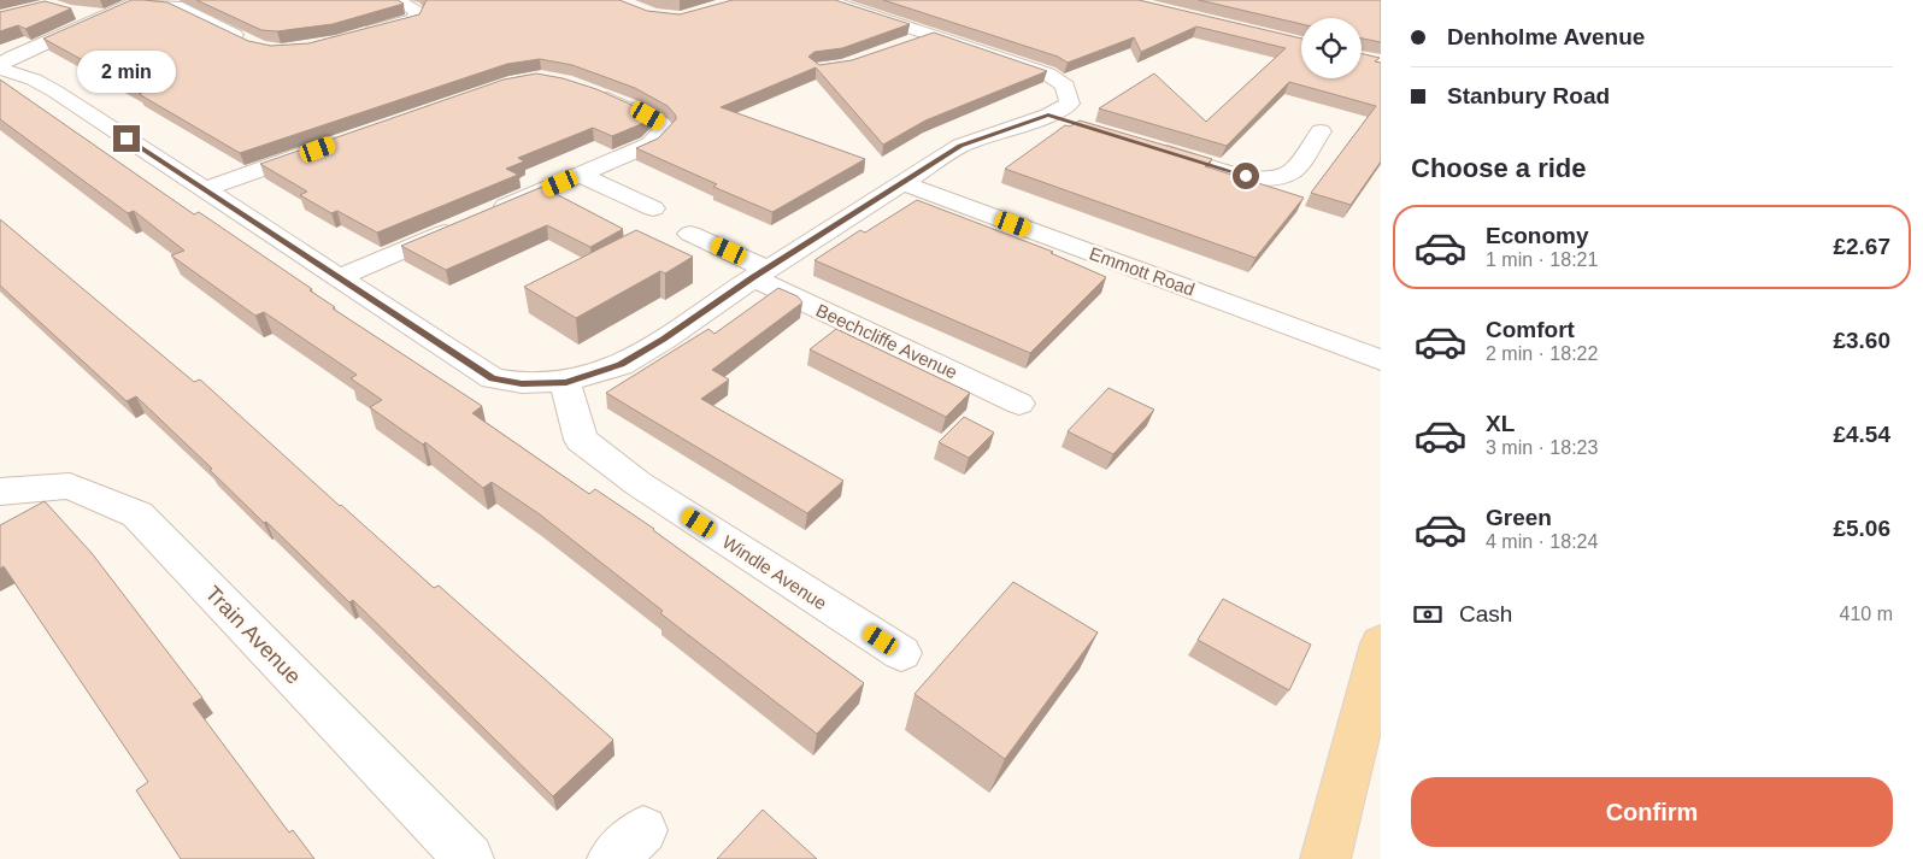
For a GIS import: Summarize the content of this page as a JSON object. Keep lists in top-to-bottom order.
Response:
{
  "streets": {
    "street": [
      "Emmott Road",
      "Beechcliffe Avenue",
      "Windle Avenue",
      "Train Avenue"
    ]
  },
  "page": {
    "banner": ["Denholme Avenue", "Stanbury Road"],
    "bubble": "2 min",
    "heading": "Choose a ride",
    "list": [
      {
        "name": "Economy",
        "note": "1 min · 18:21",
        "value": "£2.67"
      },
      {
        "name": "Comfort",
        "note": "2 min · 18:22",
        "value": "£3.60"
      },
      {
        "name": "XL",
        "note": "3 min · 18:23",
        "value": "£4.54"
      },
      {
        "name": "Green",
        "note": "4 min · 18:24",
        "value": "£5.06"
      }
    ],
    "pay": ["Cash", "410 m"],
    "buttons": "Confirm"
  }
}
